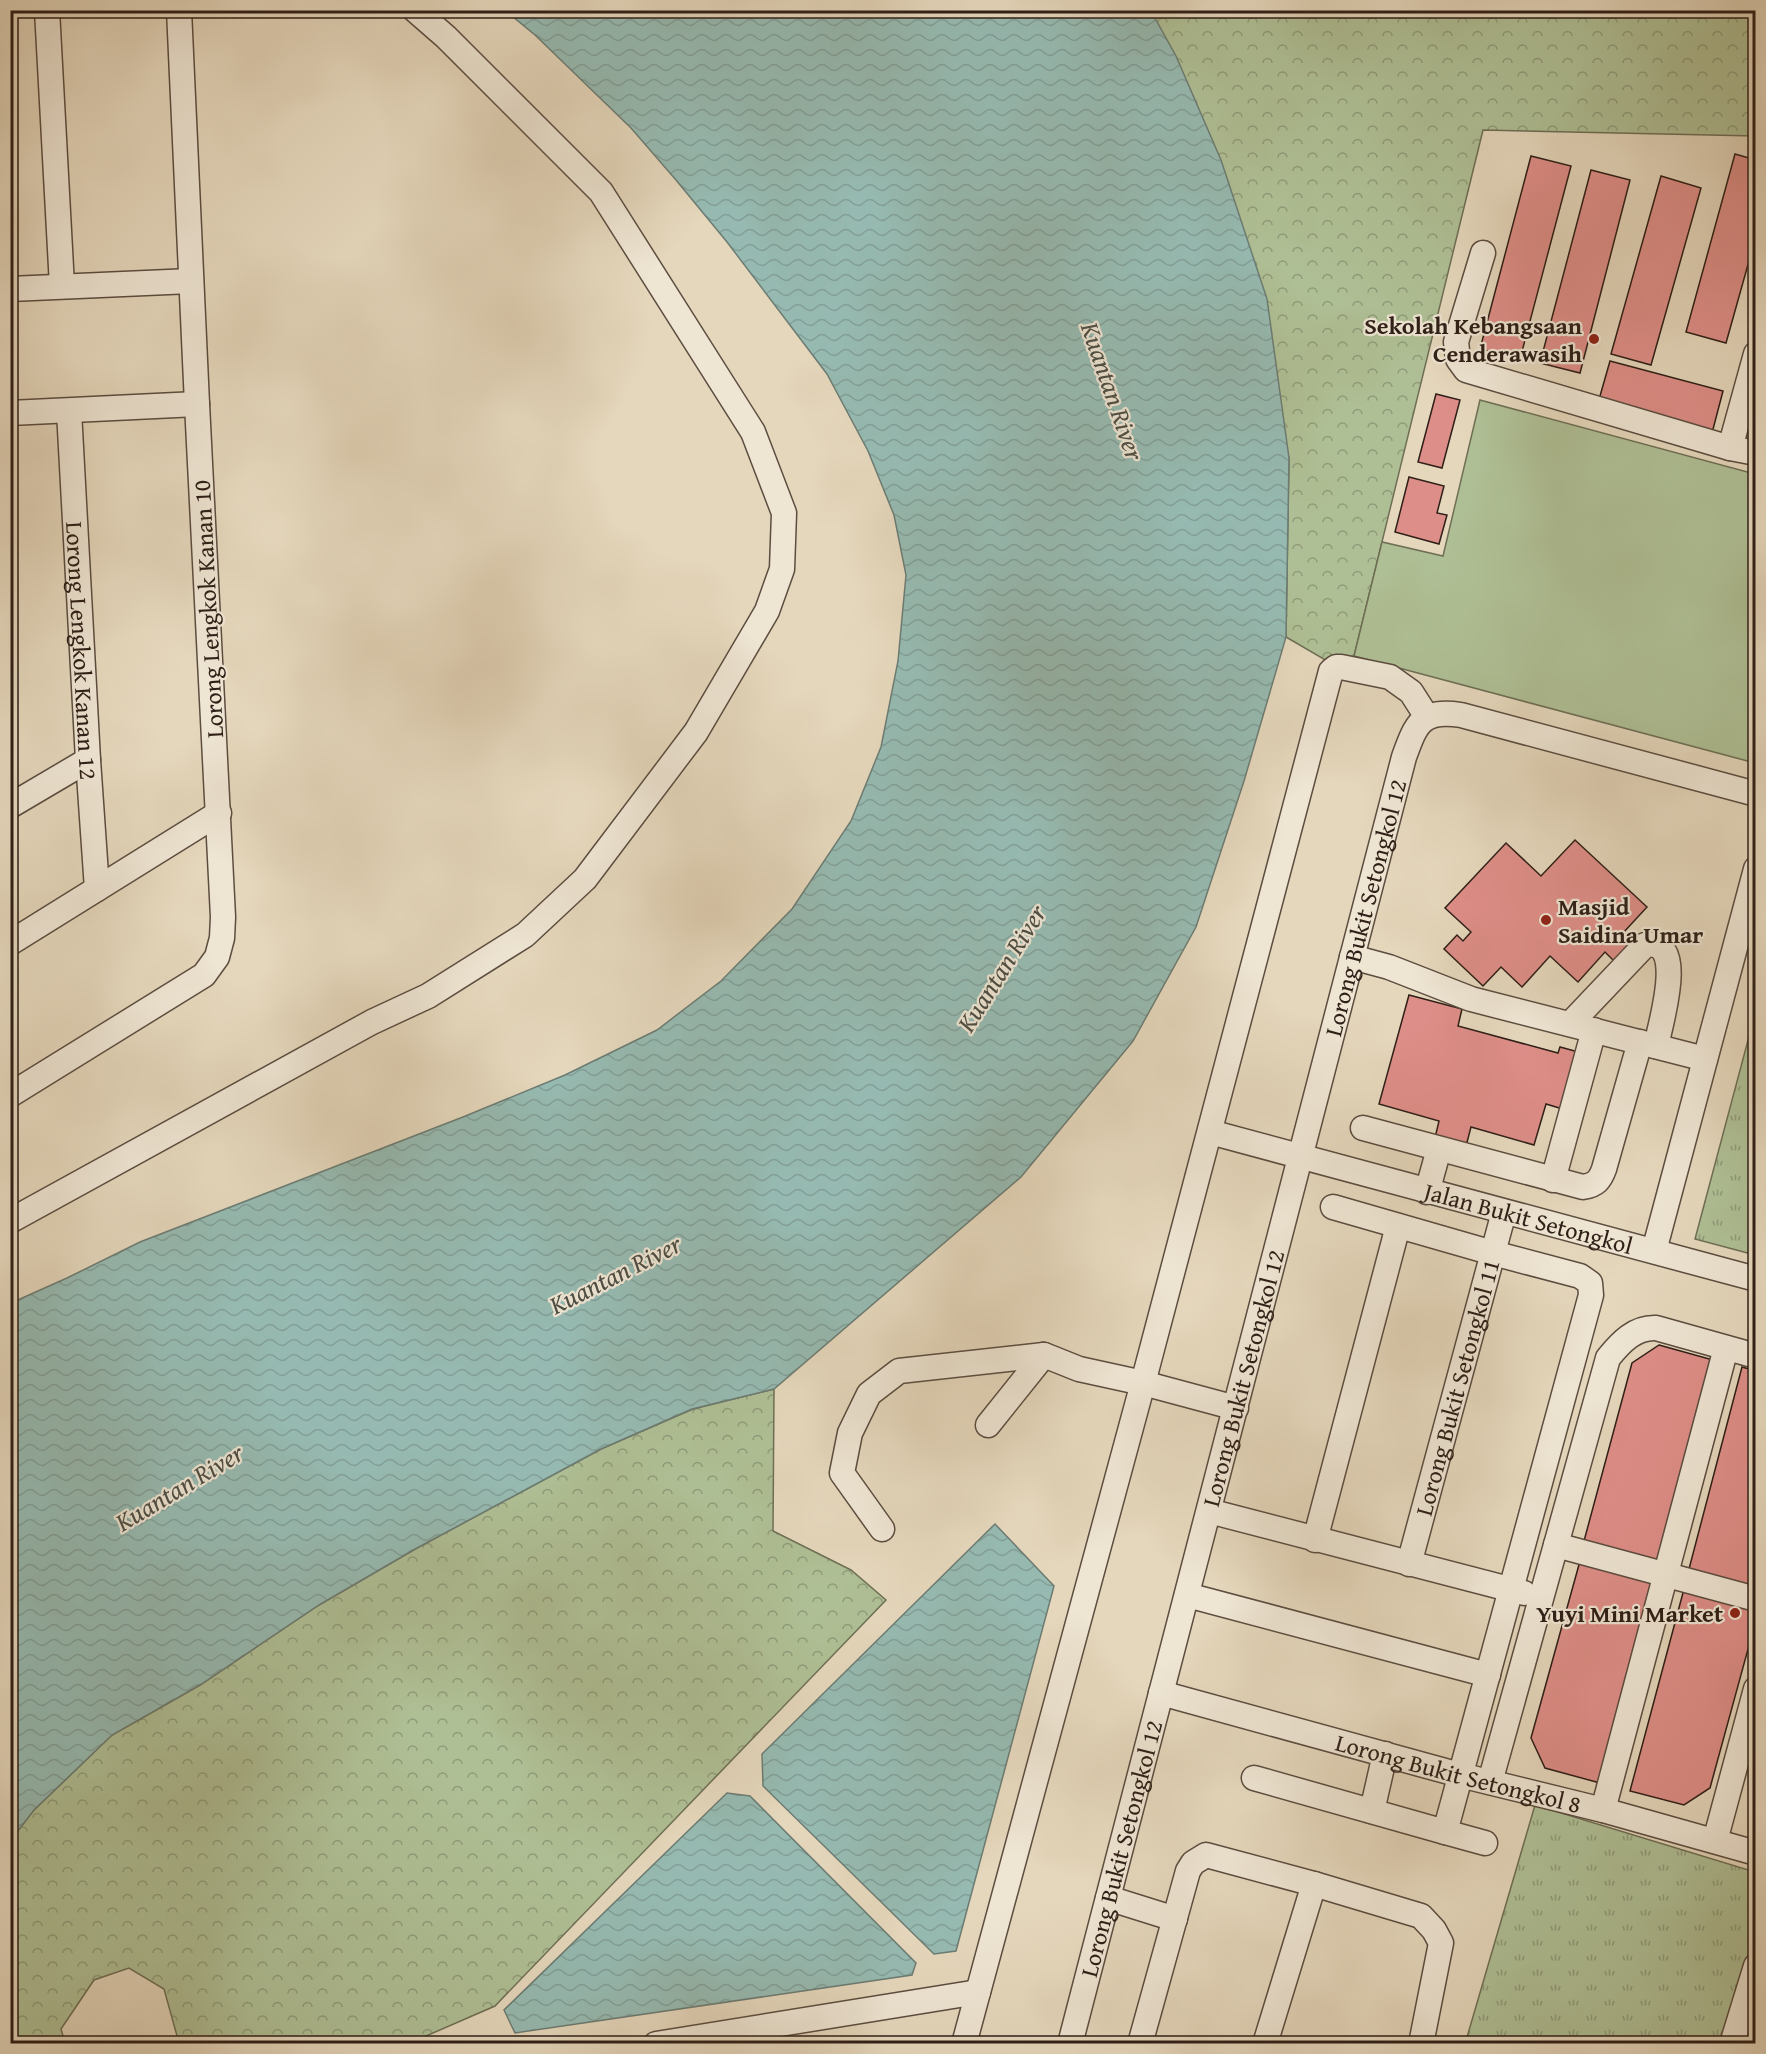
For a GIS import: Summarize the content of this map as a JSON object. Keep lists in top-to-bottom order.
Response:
{
  "streets": {
    "street": [
      "Lorong Lengkok Kanan 10",
      "Lorong Lengkok Kanan 12",
      "Lorong Bukit Setongkol 12",
      "Jalan Bukit Setongkol",
      "Lorong Bukit Setongkol 11",
      "Lorong Bukit Setongkol 8"
    ]
  },
  "crossings": [
    ["Lorong Bukit Setongkol 12", "Jalan Bukit Setongkol"],
    ["Lorong Bukit Setongkol 12", "Lorong Bukit Setongkol 8"],
    ["Jalan Bukit Setongkol", "Lorong Bukit Setongkol 11"]
  ],
  "water": ["Kuantan River"],
  "places": ["Sekolah Kebangsaan Cenderawasih", "Masjid Saidina Umar", "Yuyi Mini Market"]
}
